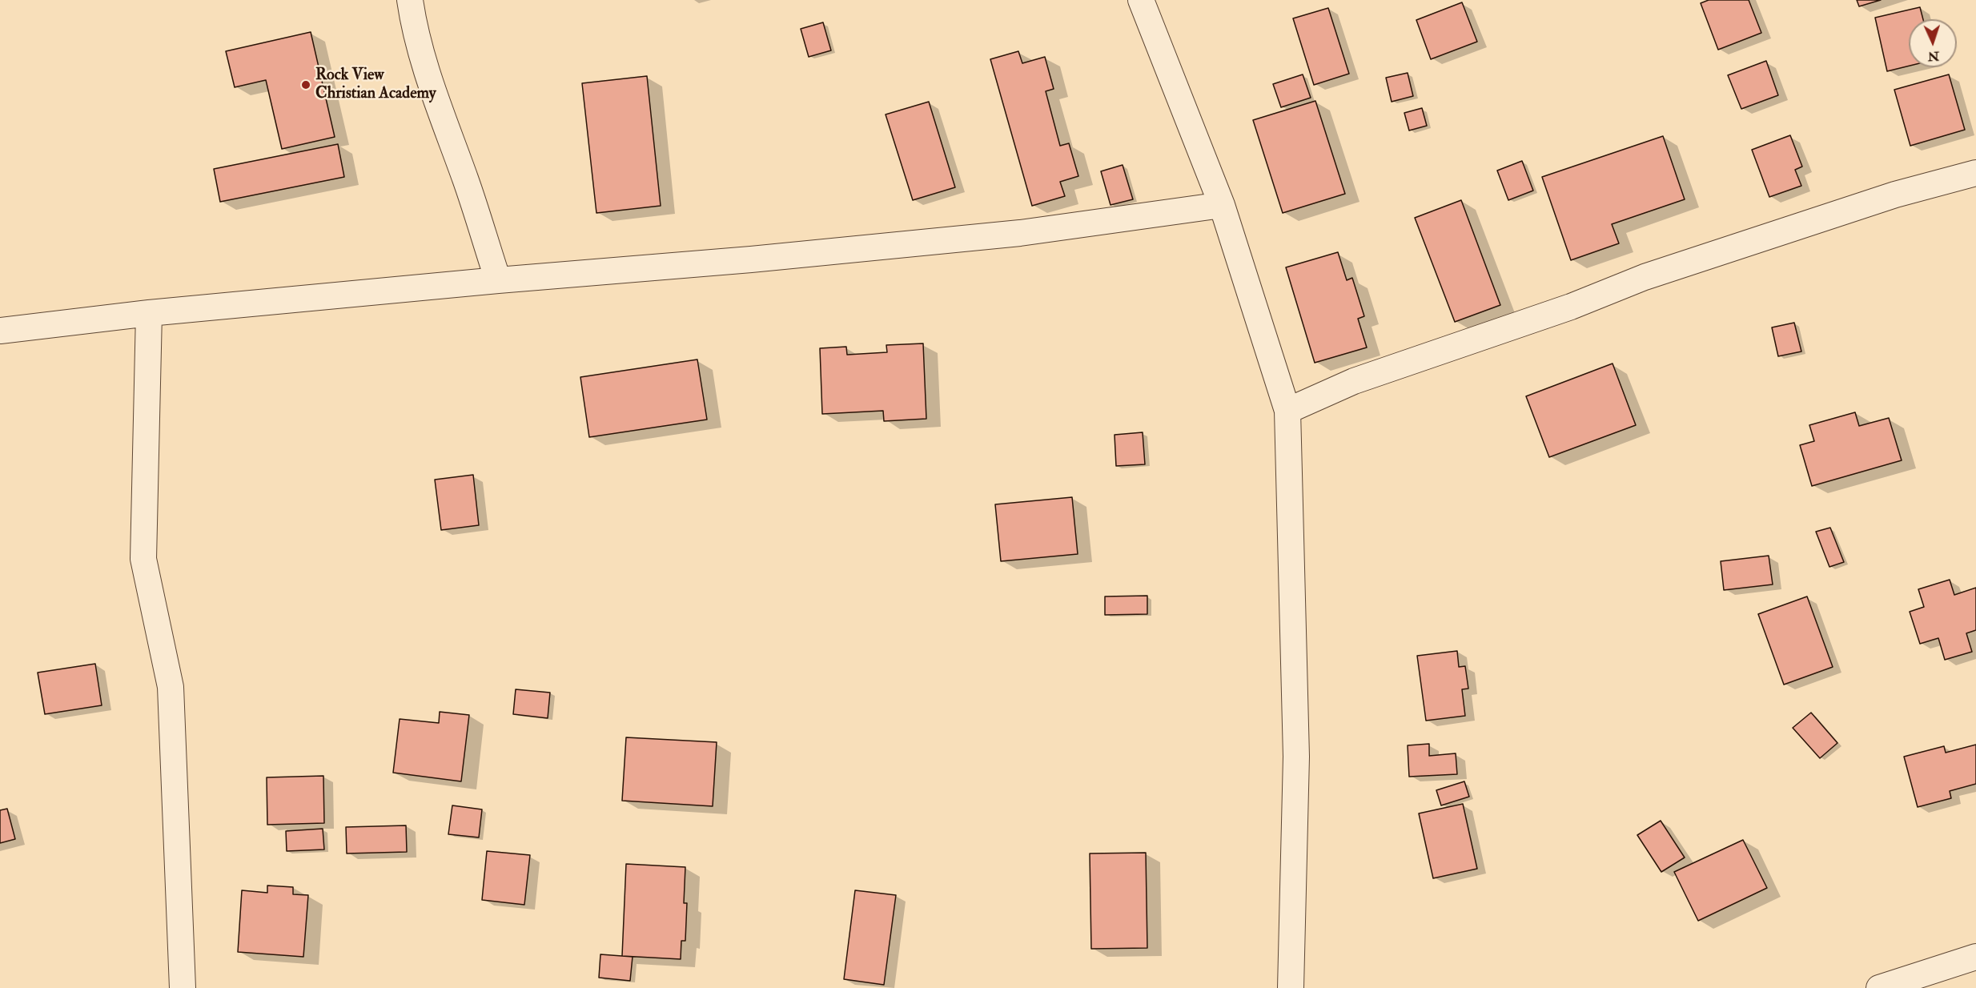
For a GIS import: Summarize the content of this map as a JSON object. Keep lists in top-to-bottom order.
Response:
{
  "places": ["Rock View Christian Academy"],
  "north": "bottom"
}
